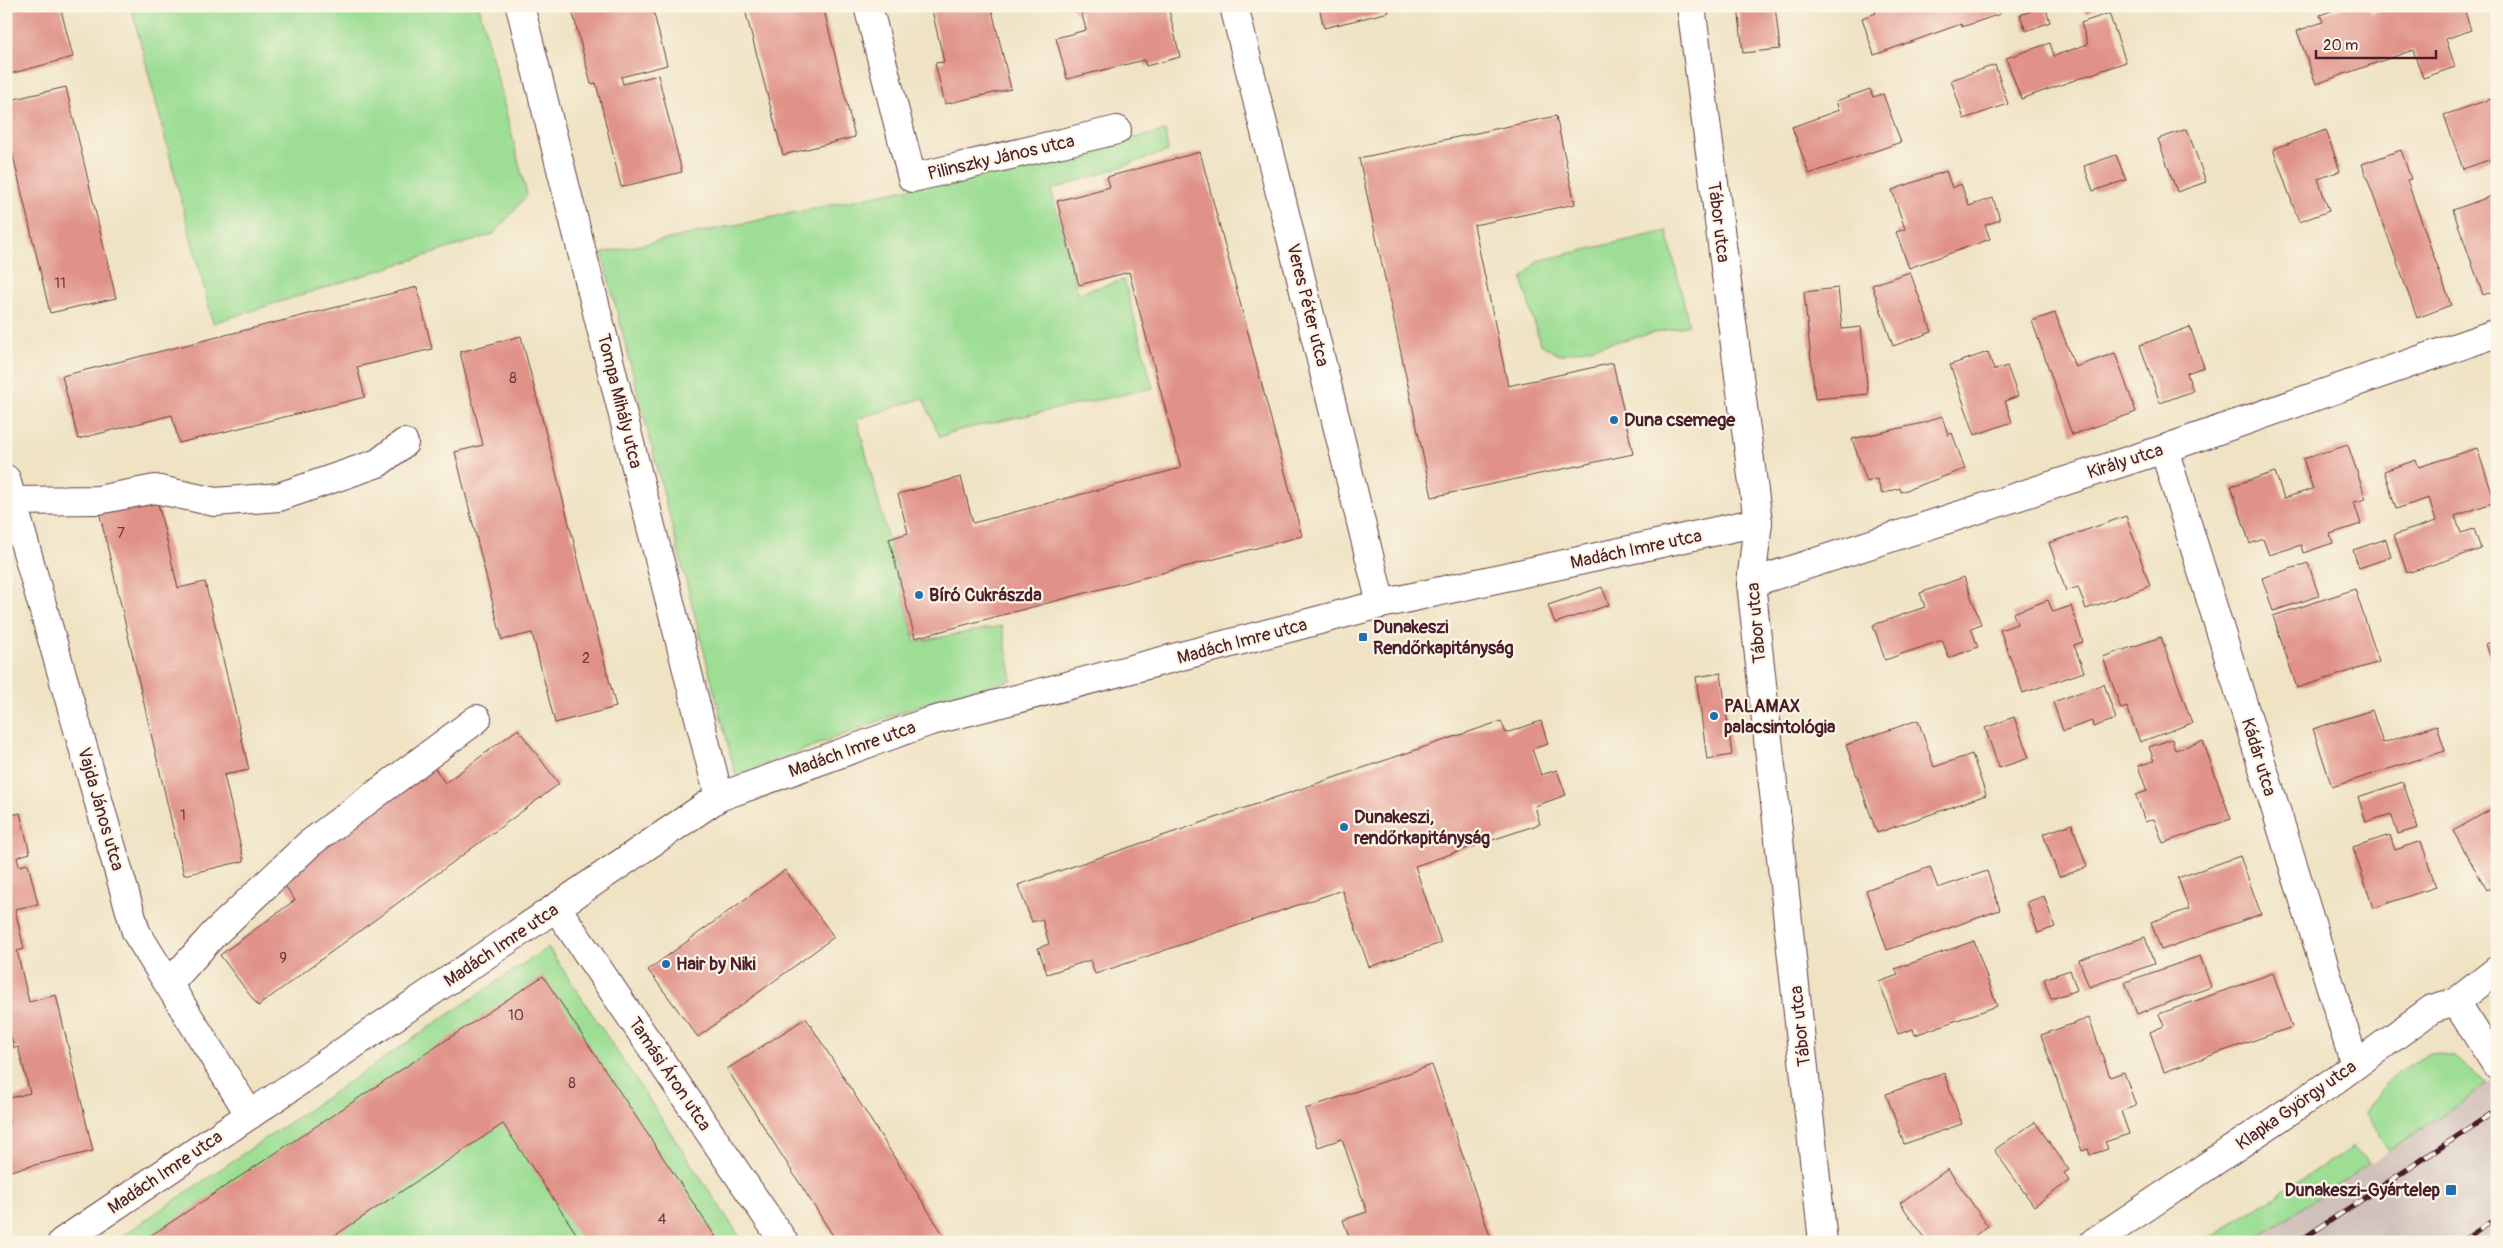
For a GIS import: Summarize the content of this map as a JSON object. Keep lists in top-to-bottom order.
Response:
{
  "streets": {
    "street": [
      "Pilinszky János utca",
      "Tábor utca",
      "Veres Péter utca",
      "Tompa Mihály utca",
      "Király utca",
      "Madách Imre utca",
      "Kádár utca",
      "Vajda János utca",
      "Tamási Áron utca",
      "Klapka György utca"
    ]
  },
  "crossings": [
    ["Tábor utca", "Király utca"],
    ["Tábor utca", "Madách Imre utca"],
    ["Veres Péter utca", "Madách Imre utca"],
    ["Tompa Mihály utca", "Madách Imre utca"],
    ["Király utca", "Kádár utca"],
    ["Madách Imre utca", "Vajda János utca"],
    ["Madách Imre utca", "Tamási Áron utca"],
    ["Kádár utca", "Klapka György utca"]
  ],
  "places": {
    "other": [
      "Duna csemege",
      "Bíró Cukrászda",
      "PALAMAX palacsintológia",
      "Dunakeszi, rendőrkapitányság",
      "Hair by Niki"
    ],
    "transit": ["Dunakeszi Rendőrkapitányság", "Dunakeszi-Gyártelep"]
  },
  "house_numbers": [
    "11",
    "8",
    "7",
    "2",
    "1",
    "9",
    "10",
    "8",
    "4"
  ],
  "scale_bar": "20 m"
}
